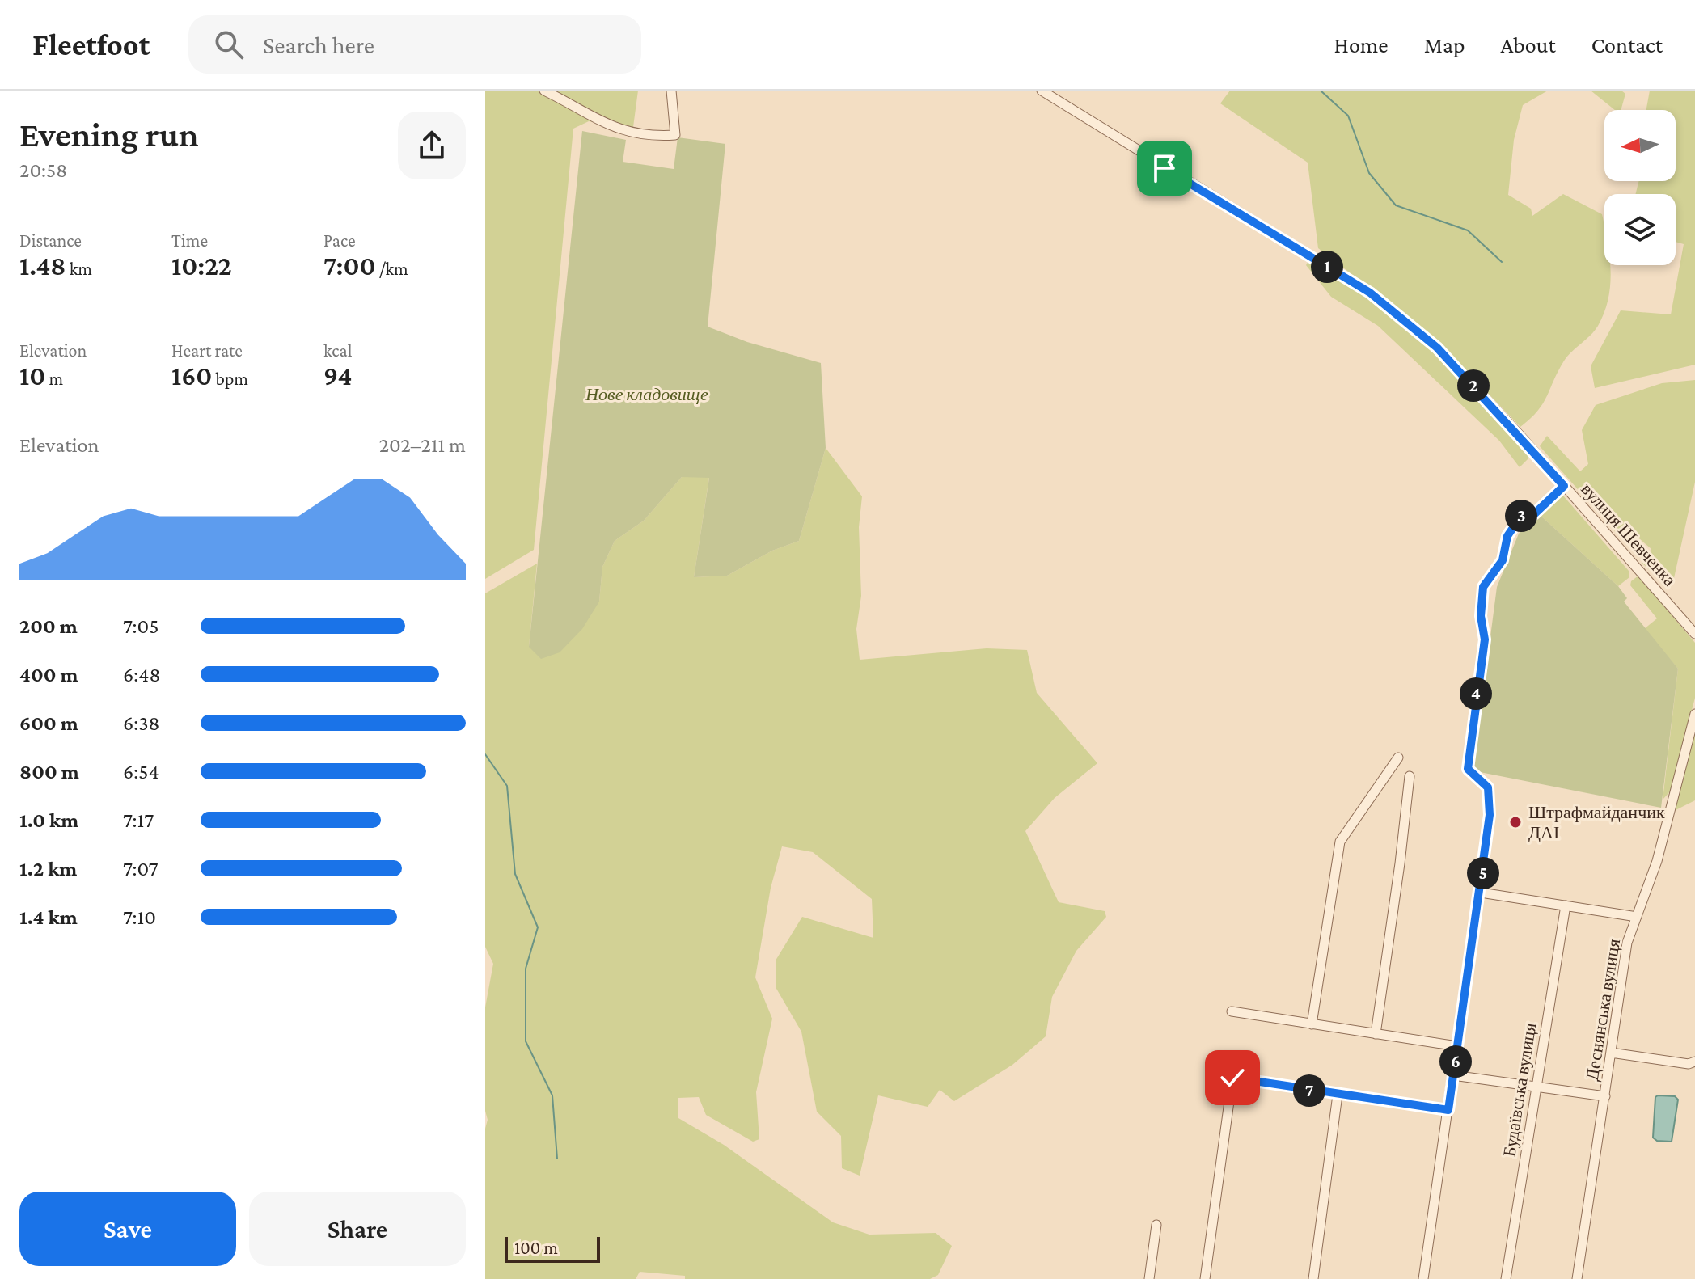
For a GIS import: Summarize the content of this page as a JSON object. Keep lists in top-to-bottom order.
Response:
{
  "streets": {
    "street": ["вулиця Шевченка", "Деснянська вулиця", "Будаївська вулиця"]
  },
  "parks": ["Нове кладовище"],
  "places": ["Штрафмайданчик ДАІ"],
  "scale_bar": "100 m",
  "north": "left",
  "page": {
    "header": "Fleetfoot",
    "search": "Search here",
    "nav": [
      "Home",
      "Map",
      "About",
      "Contact"
    ],
    "heading": ["Evening run", "20:58"],
    "stats": [
      ["Distance", "1.48 km"],
      ["Time", "10:22"],
      ["Pace", "7:00 /km"],
      ["Elevation", "10 m"],
      ["Heart rate", "160 bpm"],
      ["kcal", "94"]
    ],
    "pins": [
      "1",
      "2",
      "3",
      "4",
      "5",
      "6",
      "7"
    ],
    "chart": ["Elevation", "202–211 m"],
    "list": [
      {
        "name": "200 m",
        "note": "7:05"
      },
      {
        "name": "400 m",
        "note": "6:48"
      },
      {
        "name": "600 m",
        "note": "6:38"
      },
      {
        "name": "800 m",
        "note": "6:54"
      },
      {
        "name": "1.0 km",
        "note": "7:17"
      },
      {
        "name": "1.2 km",
        "note": "7:07"
      },
      {
        "name": "1.4 km",
        "note": "7:10"
      }
    ],
    "buttons": ["Save", "Share"],
    "scale": "100 m"
  }
}
